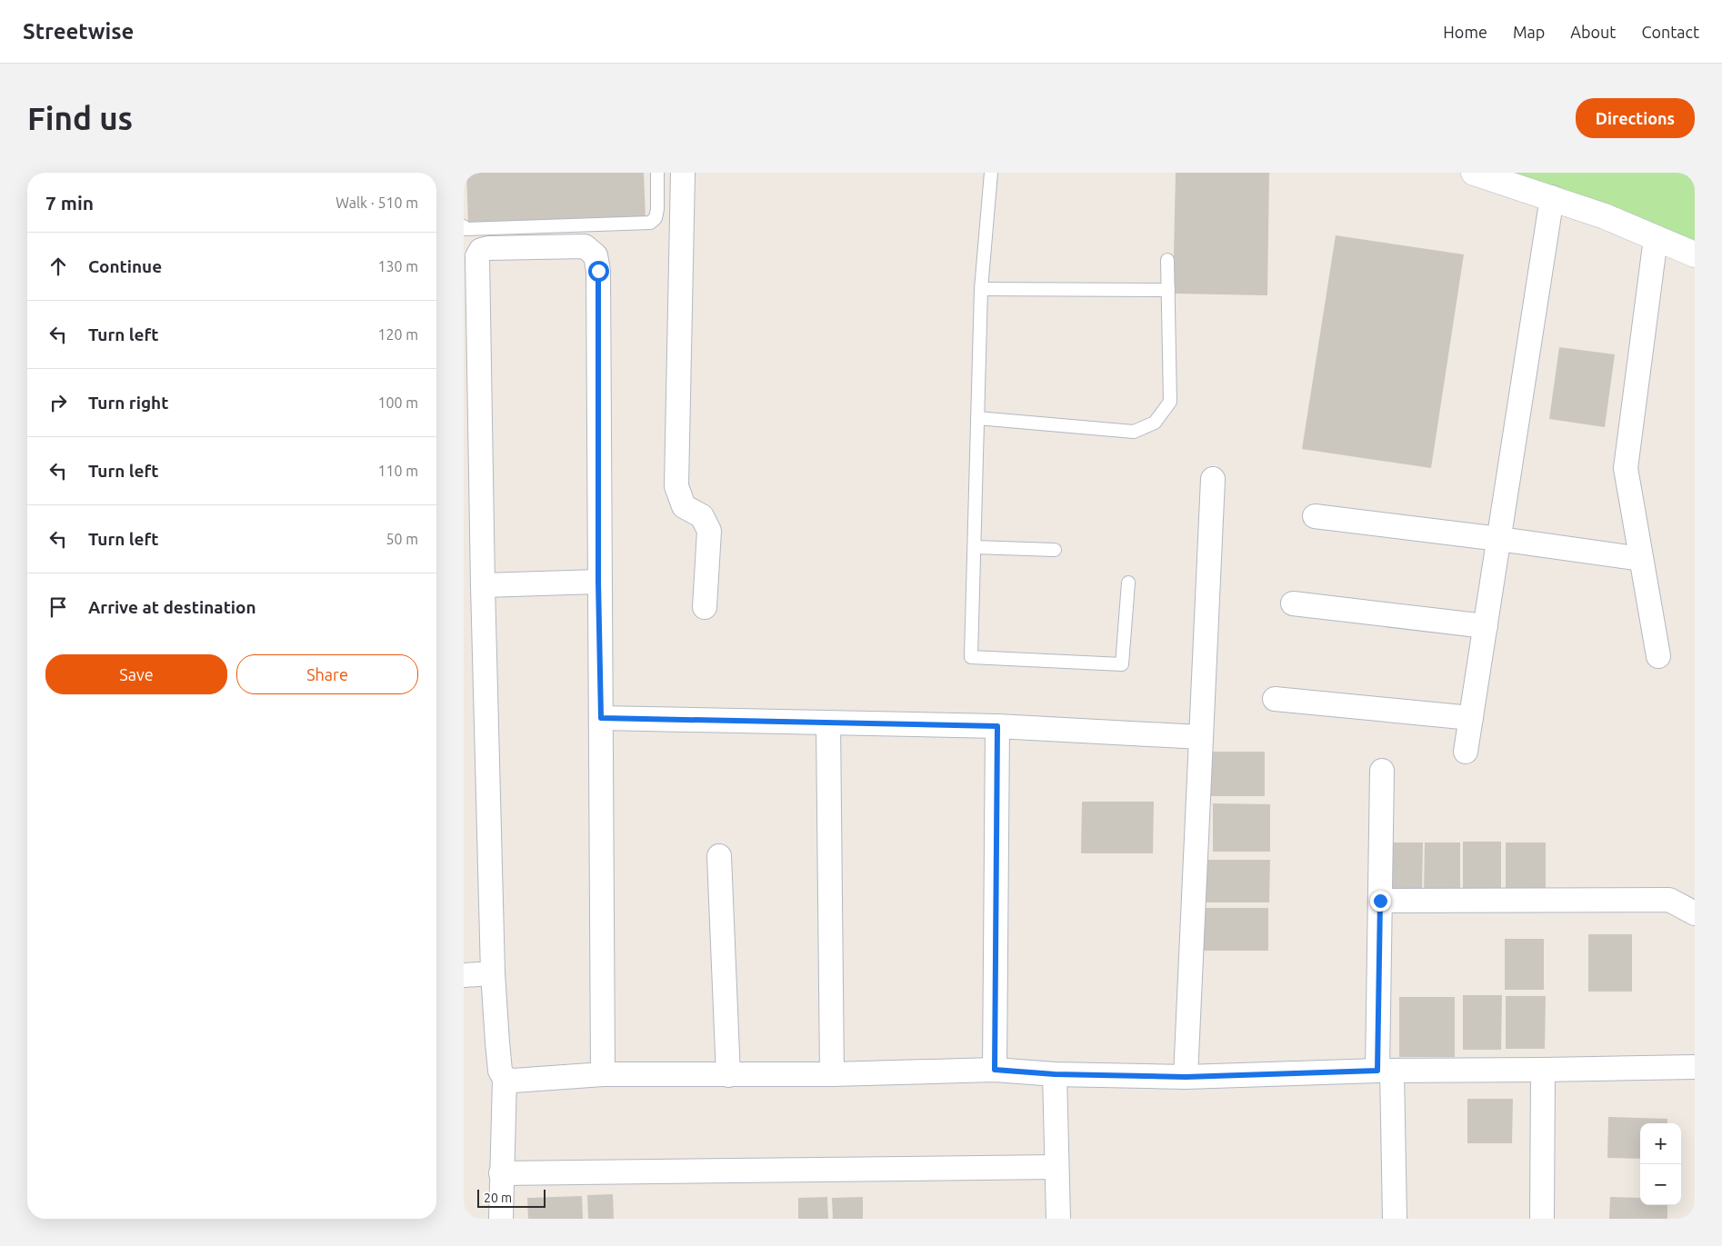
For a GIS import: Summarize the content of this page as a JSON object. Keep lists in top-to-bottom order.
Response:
{
  "scale_bar": "20 m",
  "page": {
    "header": "Streetwise",
    "nav": [
      "Home",
      "Map",
      "About",
      "Contact"
    ],
    "buttons": [
      "Directions",
      ["Save", "Share"]
    ],
    "title": "Find us",
    "heading": ["7 min", "Walk · 510 m"],
    "list": [
      ["Continue", "130 m"],
      ["Turn left", "120 m"],
      ["Turn right", "100 m"],
      ["Turn left", "110 m"],
      ["Turn left", "50 m"],
      "Arrive at destination"
    ],
    "map_buttons": ["+", "−"],
    "scale": "20 m"
  }
}
